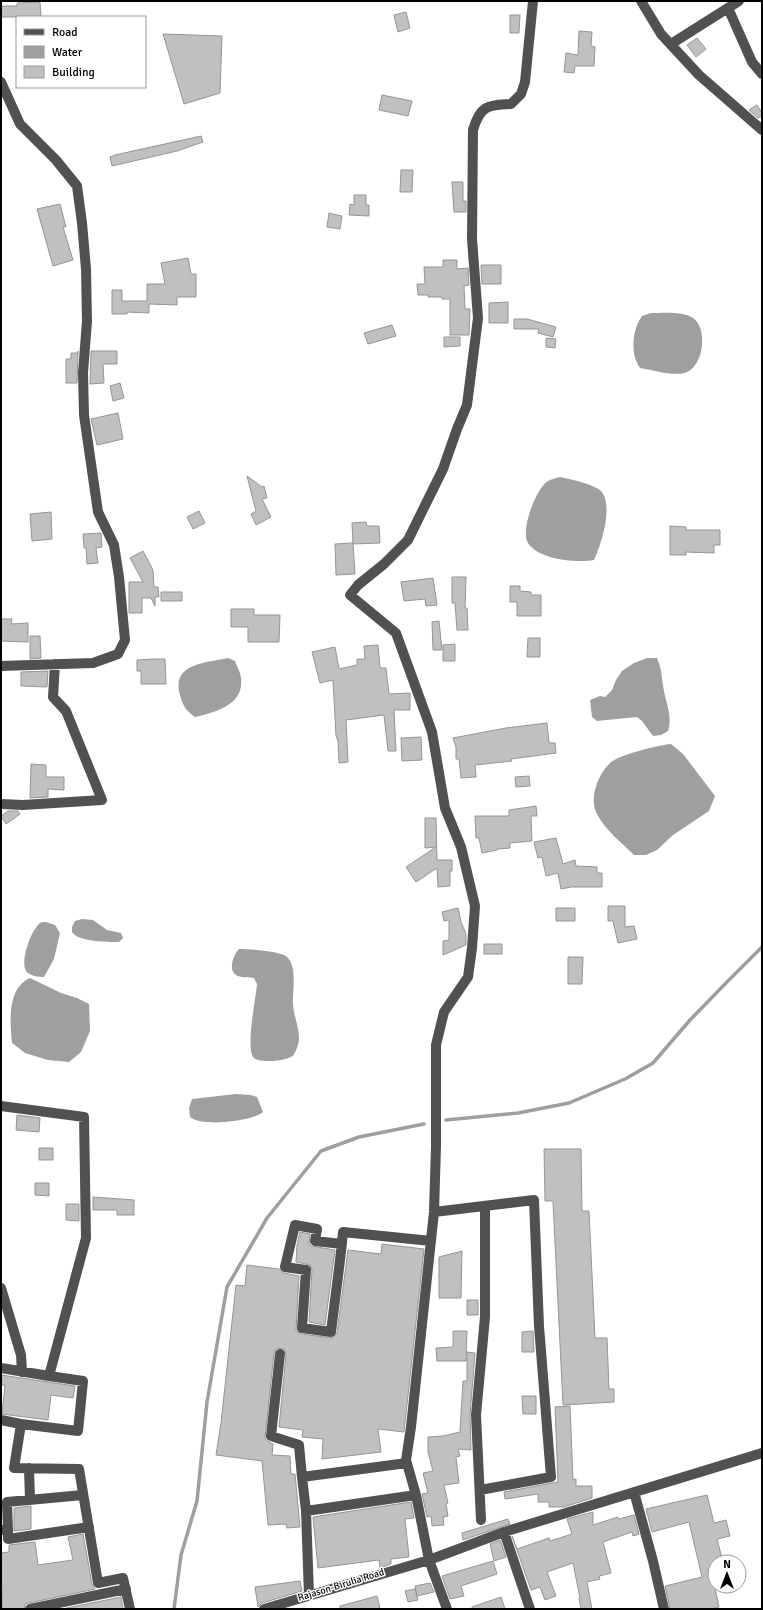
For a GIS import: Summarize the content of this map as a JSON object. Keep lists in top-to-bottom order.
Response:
{
  "streets": {
    "street": ["Rajason-Birulia Road"]
  },
  "legend": ["Road", "Water", "Building"],
  "north": "top"
}
